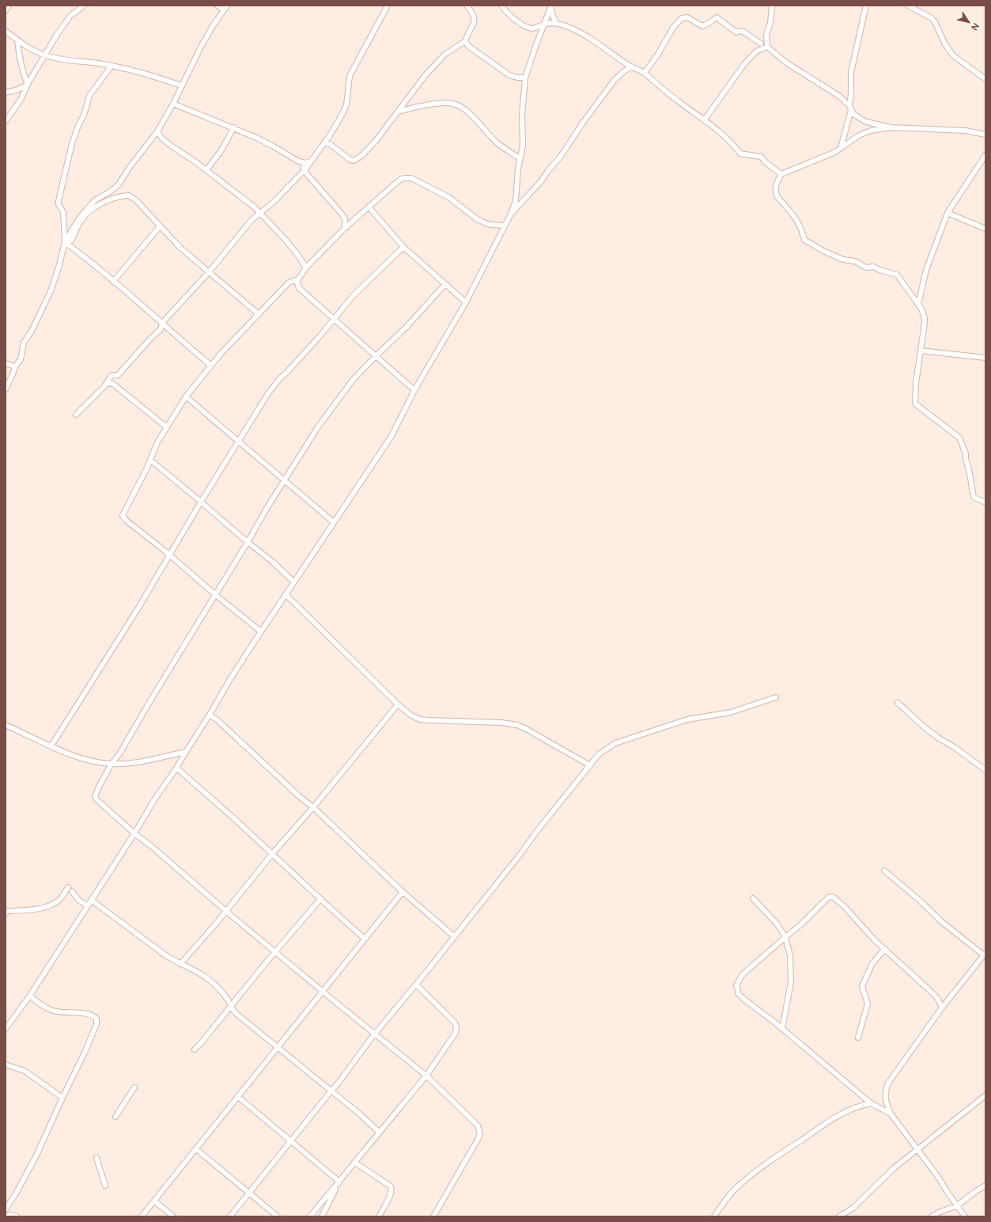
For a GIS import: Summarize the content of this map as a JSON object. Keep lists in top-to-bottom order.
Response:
{
  "north": "bottom right"
}
